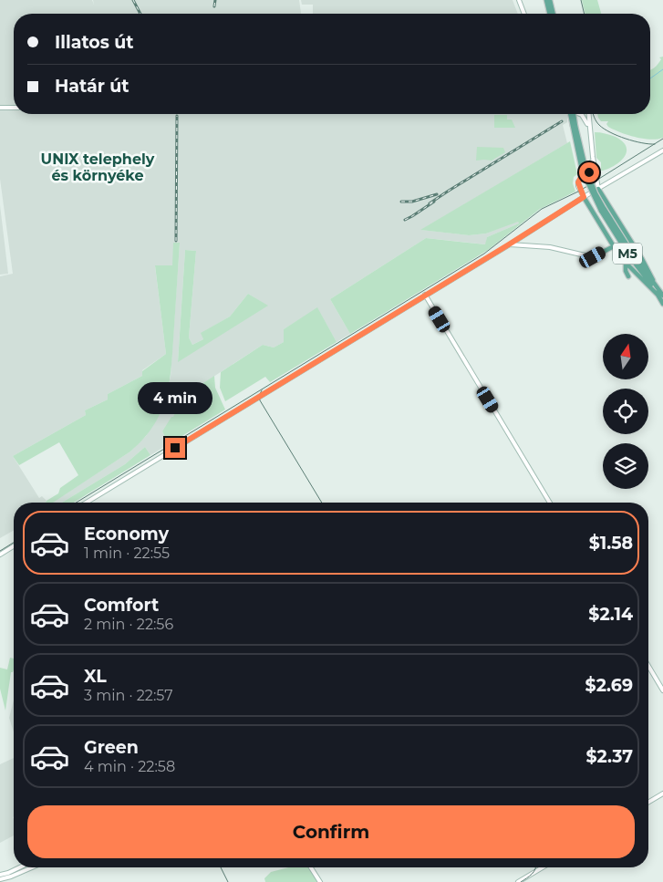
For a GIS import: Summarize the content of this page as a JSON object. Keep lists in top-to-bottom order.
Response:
{
  "streets": {
    "main road": ["M5"]
  },
  "districts": ["UNIX telephely és környéke"],
  "north": "top",
  "page": {
    "banner": ["Illatos út", "Határ út"],
    "bubble": "4 min",
    "list": [
      {
        "name": "Economy",
        "note": "1 min · 22:55",
        "value": "$1.58"
      },
      {
        "name": "Comfort",
        "note": "2 min · 22:56",
        "value": "$2.14"
      },
      {
        "name": "XL",
        "note": "3 min · 22:57",
        "value": "$2.69"
      },
      {
        "name": "Green",
        "note": "4 min · 22:58",
        "value": "$2.37"
      }
    ],
    "buttons": "Confirm"
  }
}
